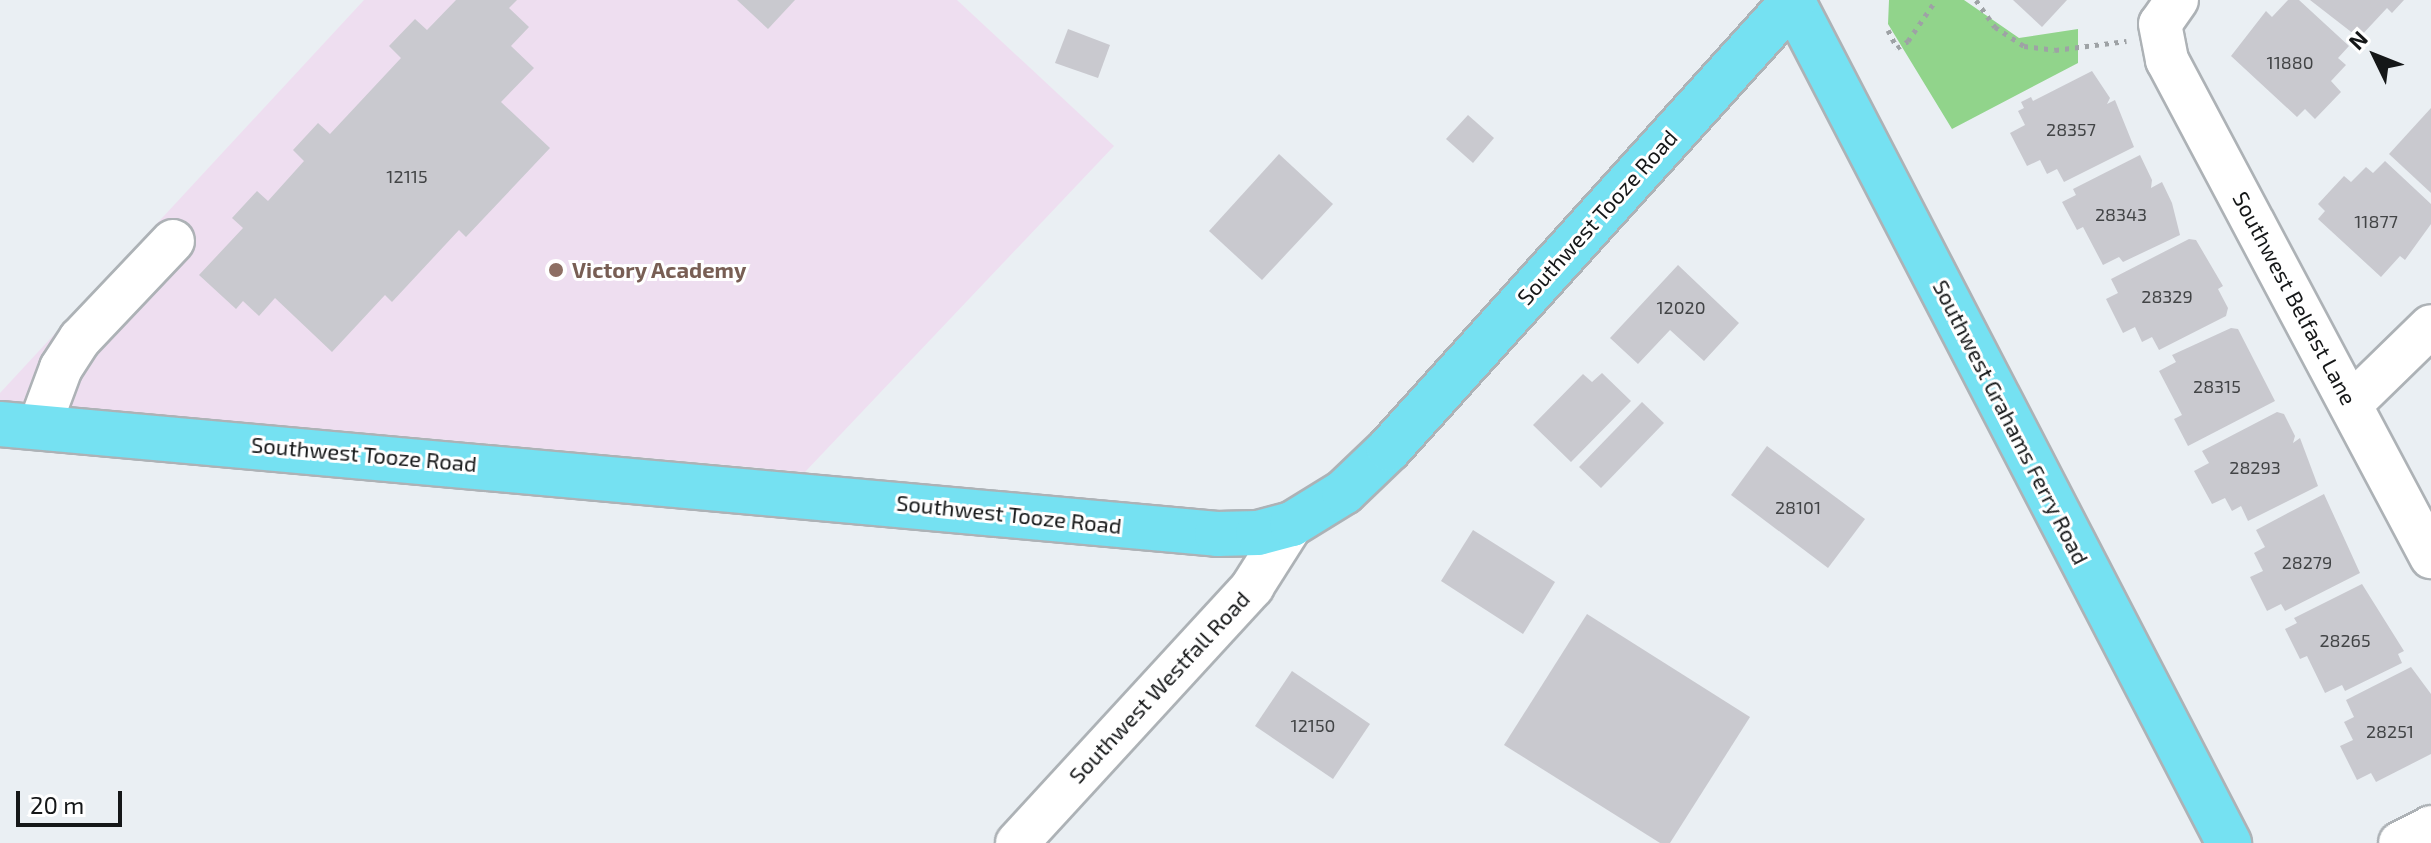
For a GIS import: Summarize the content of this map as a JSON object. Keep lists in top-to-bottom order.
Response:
{
  "streets": {
    "main road": ["Southwest Tooze Road", "Southwest Grahams Ferry Road"],
    "street": ["Southwest Belfast Lane", "Southwest Westfall Road"]
  },
  "crossings": [
    ["Southwest Tooze Road", "Southwest Grahams Ferry Road"],
    ["Southwest Tooze Road", "Southwest Westfall Road"]
  ],
  "places": ["Victory Academy"],
  "house_numbers": [
    "11880",
    "28357",
    "12115",
    "28343",
    "11877",
    "28329",
    "12020",
    "28315",
    "28293",
    "28101",
    "28279",
    "28265",
    "12150",
    "28251"
  ],
  "scale_bar": "20 m",
  "north": "top left"
}
